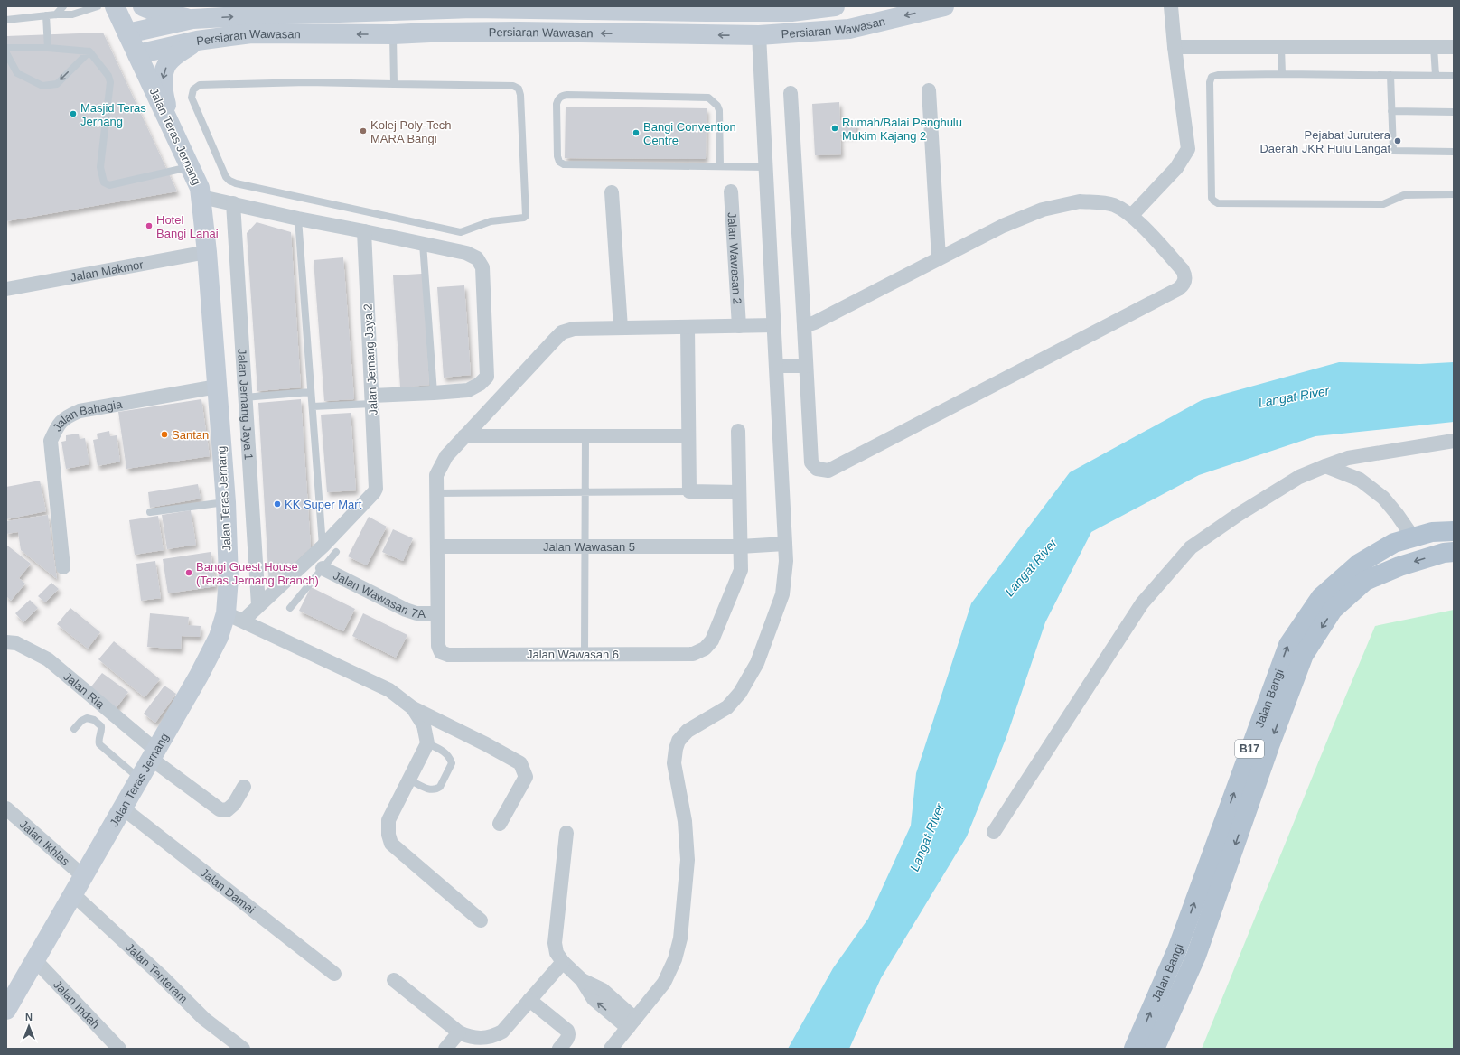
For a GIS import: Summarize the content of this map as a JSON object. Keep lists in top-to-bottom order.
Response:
{
  "streets": {
    "main road": [
      "Persiaran Wawasan",
      "Jalan Teras Jernang",
      "Jalan Bangi",
      "B17"
    ],
    "street": [
      "Jalan Wawasan 2",
      "Jalan Makmor",
      "Jalan Jernang Jaya 2",
      "Jalan Jernang Jaya 1",
      "Jalan Bahagia",
      "Jalan Wawasan 5",
      "Jalan Wawasan 7A",
      "Jalan Wawasan 6",
      "Jalan Ria",
      "Jalan Ikhlas",
      "Jalan Damai",
      "Jalan Tenteram",
      "Jalan Indah"
    ]
  },
  "crossings": [
    ["Persiaran Wawasan", "Jalan Teras Jernang"],
    ["Jalan Teras Jernang", "Jalan Makmor"],
    ["Jalan Teras Jernang", "Jalan Bahagia"],
    ["Jalan Teras Jernang", "Jalan Ria"],
    ["Jalan Teras Jernang", "Jalan Ikhlas"],
    ["Jalan Teras Jernang", "Jalan Damai"],
    ["Jalan Teras Jernang", "Jalan Tenteram"],
    ["Jalan Teras Jernang", "Jalan Indah"],
    ["Jalan Wawasan 5", "Jalan Wawasan 6"],
    ["Jalan Wawasan 7A", "Jalan Wawasan 6"]
  ],
  "water": ["Langat River"],
  "places": [
    "Masjid Teras Jernang",
    "Rumah/Balai Penghulu Mukim Kajang 2",
    "Kolej Poly-Tech MARA Bangi",
    "Bangi Convention Centre",
    "Pejabat Jurutera Daerah JKR Hulu Langat",
    "Hotel Bangi Lanai",
    "Santan",
    "KK Super Mart",
    "Bangi Guest House (Teras Jernang Branch)"
  ],
  "north": "top"
}
